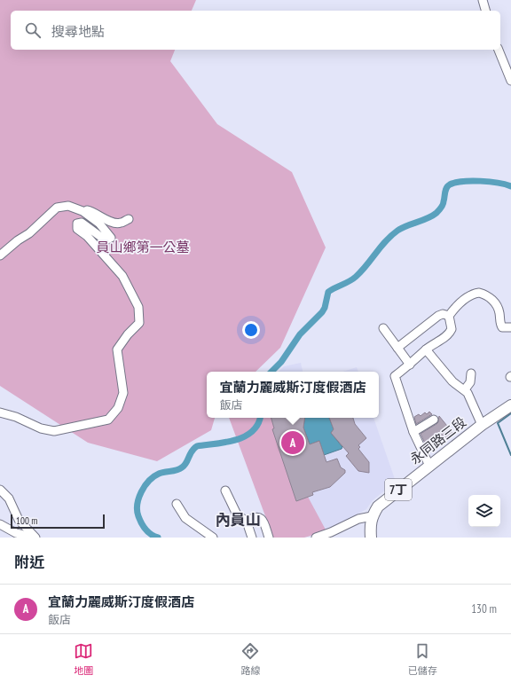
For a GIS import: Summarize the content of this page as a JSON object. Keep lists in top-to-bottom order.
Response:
{
  "streets": {
    "main road": ["永同路三段", "7丁"]
  },
  "districts": ["內員山"],
  "parks": ["員山鄉第一公墓"],
  "scale_bar": "100 m",
  "page": {
    "search": "搜尋地點",
    "popup": ["宜蘭力麗威斯汀度假酒店", "飯店"],
    "pins": "A",
    "scale": "100 m",
    "heading": "附近",
    "list": [
      {
        "mark": "A",
        "name": "宜蘭力麗威斯汀度假酒店",
        "note": "飯店",
        "value": "130 m"
      }
    ],
    "nav": ["地圖", "路線", "已儲存"]
  }
}
